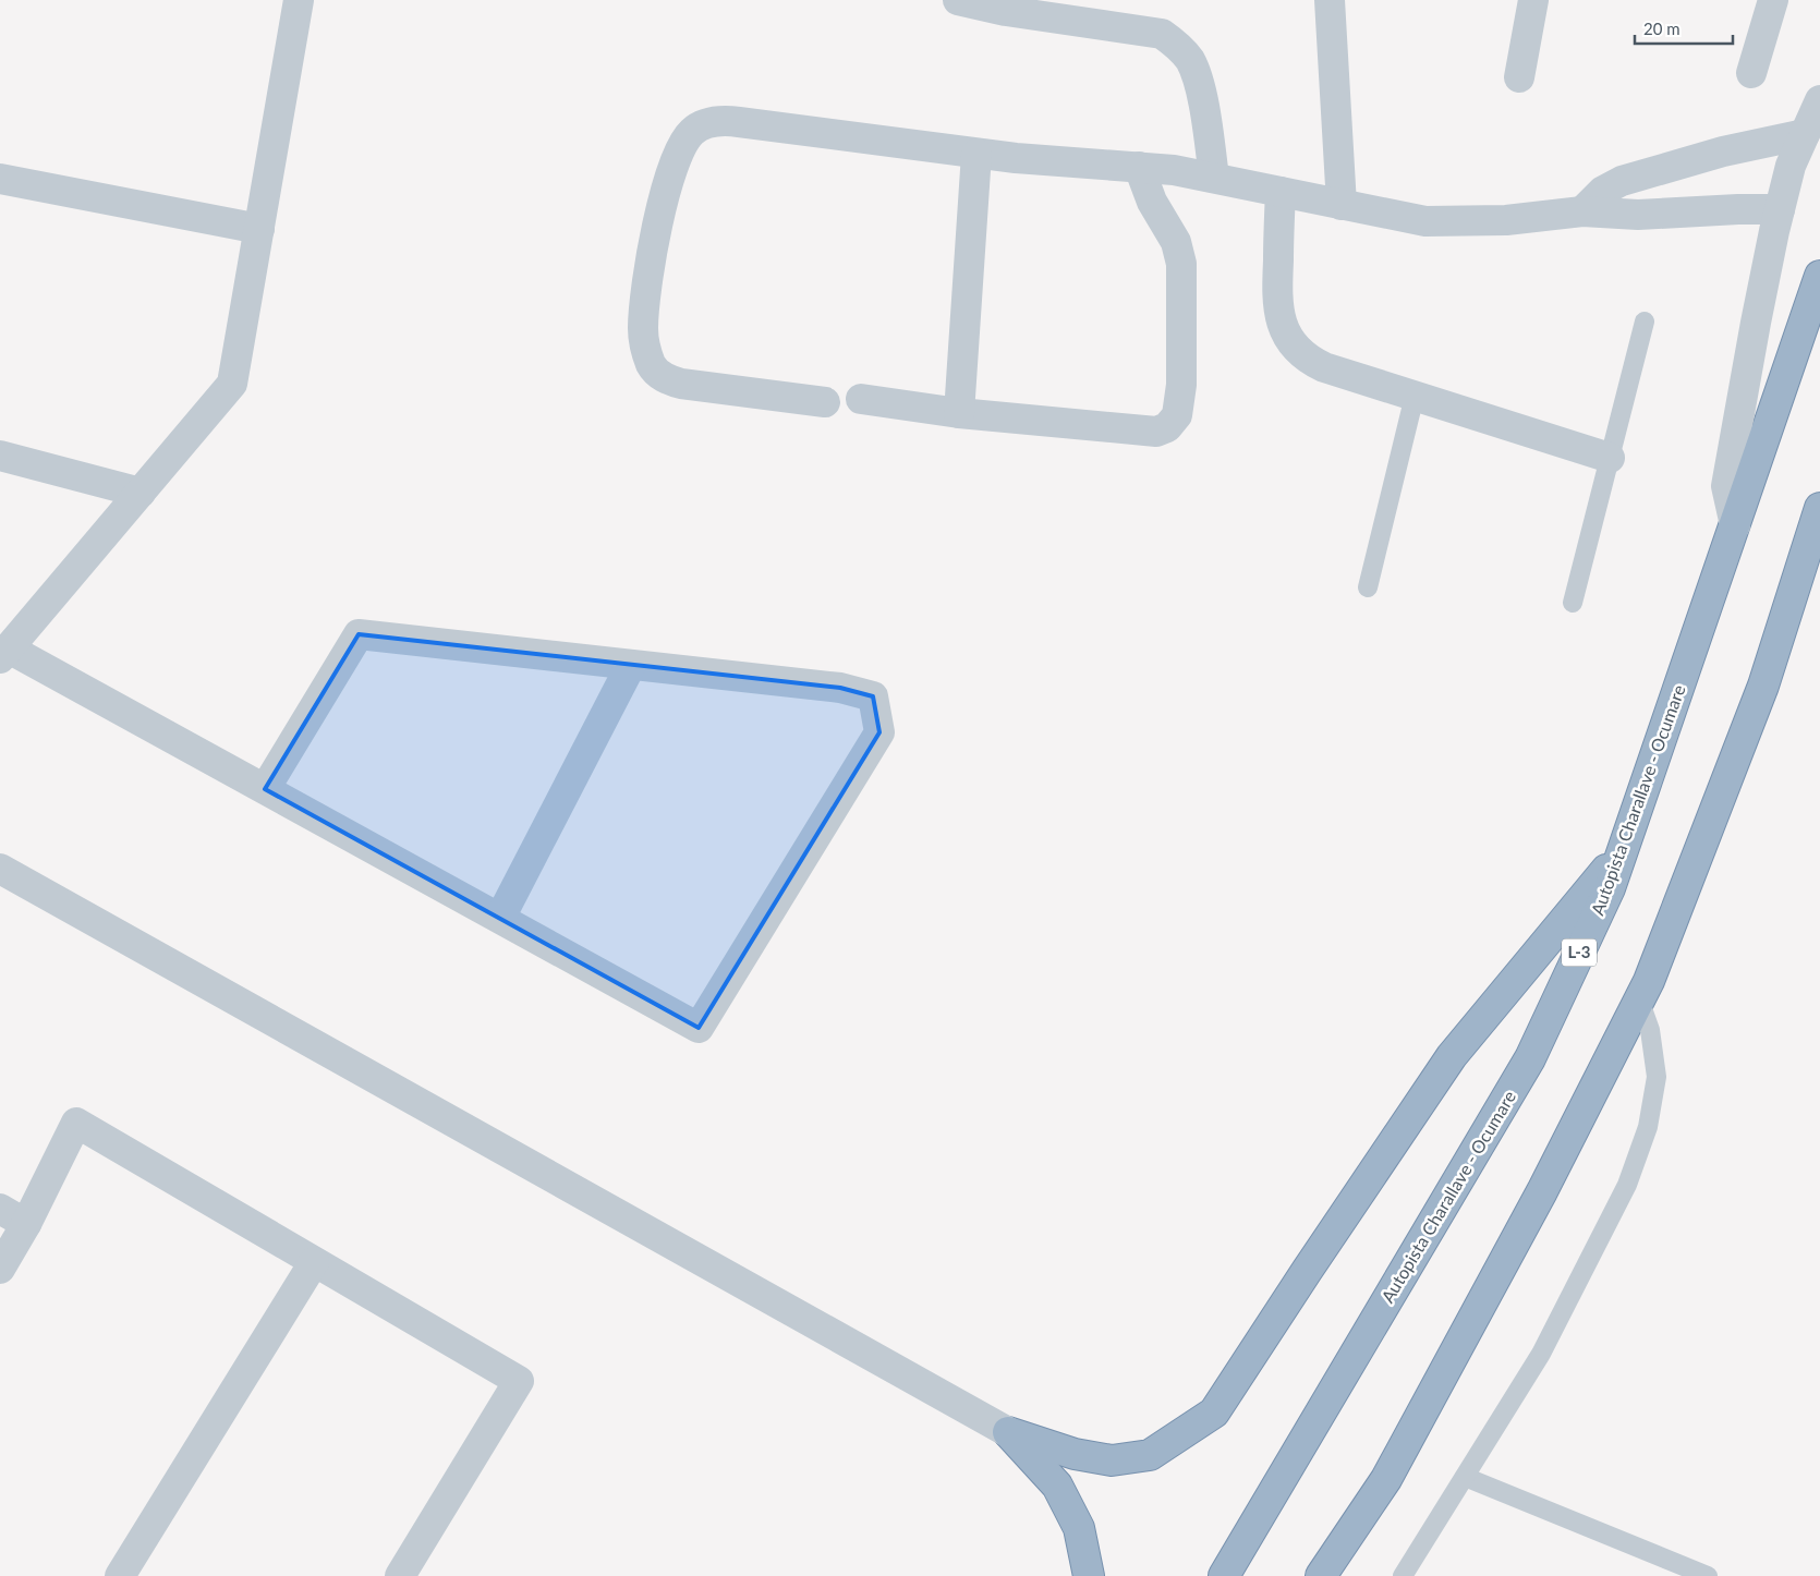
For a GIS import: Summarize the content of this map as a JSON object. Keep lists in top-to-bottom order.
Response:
{
  "streets": {
    "highway": ["Autopista Charallave - Ocumare", "L-3"]
  },
  "scale_bar": "20 m"
}
